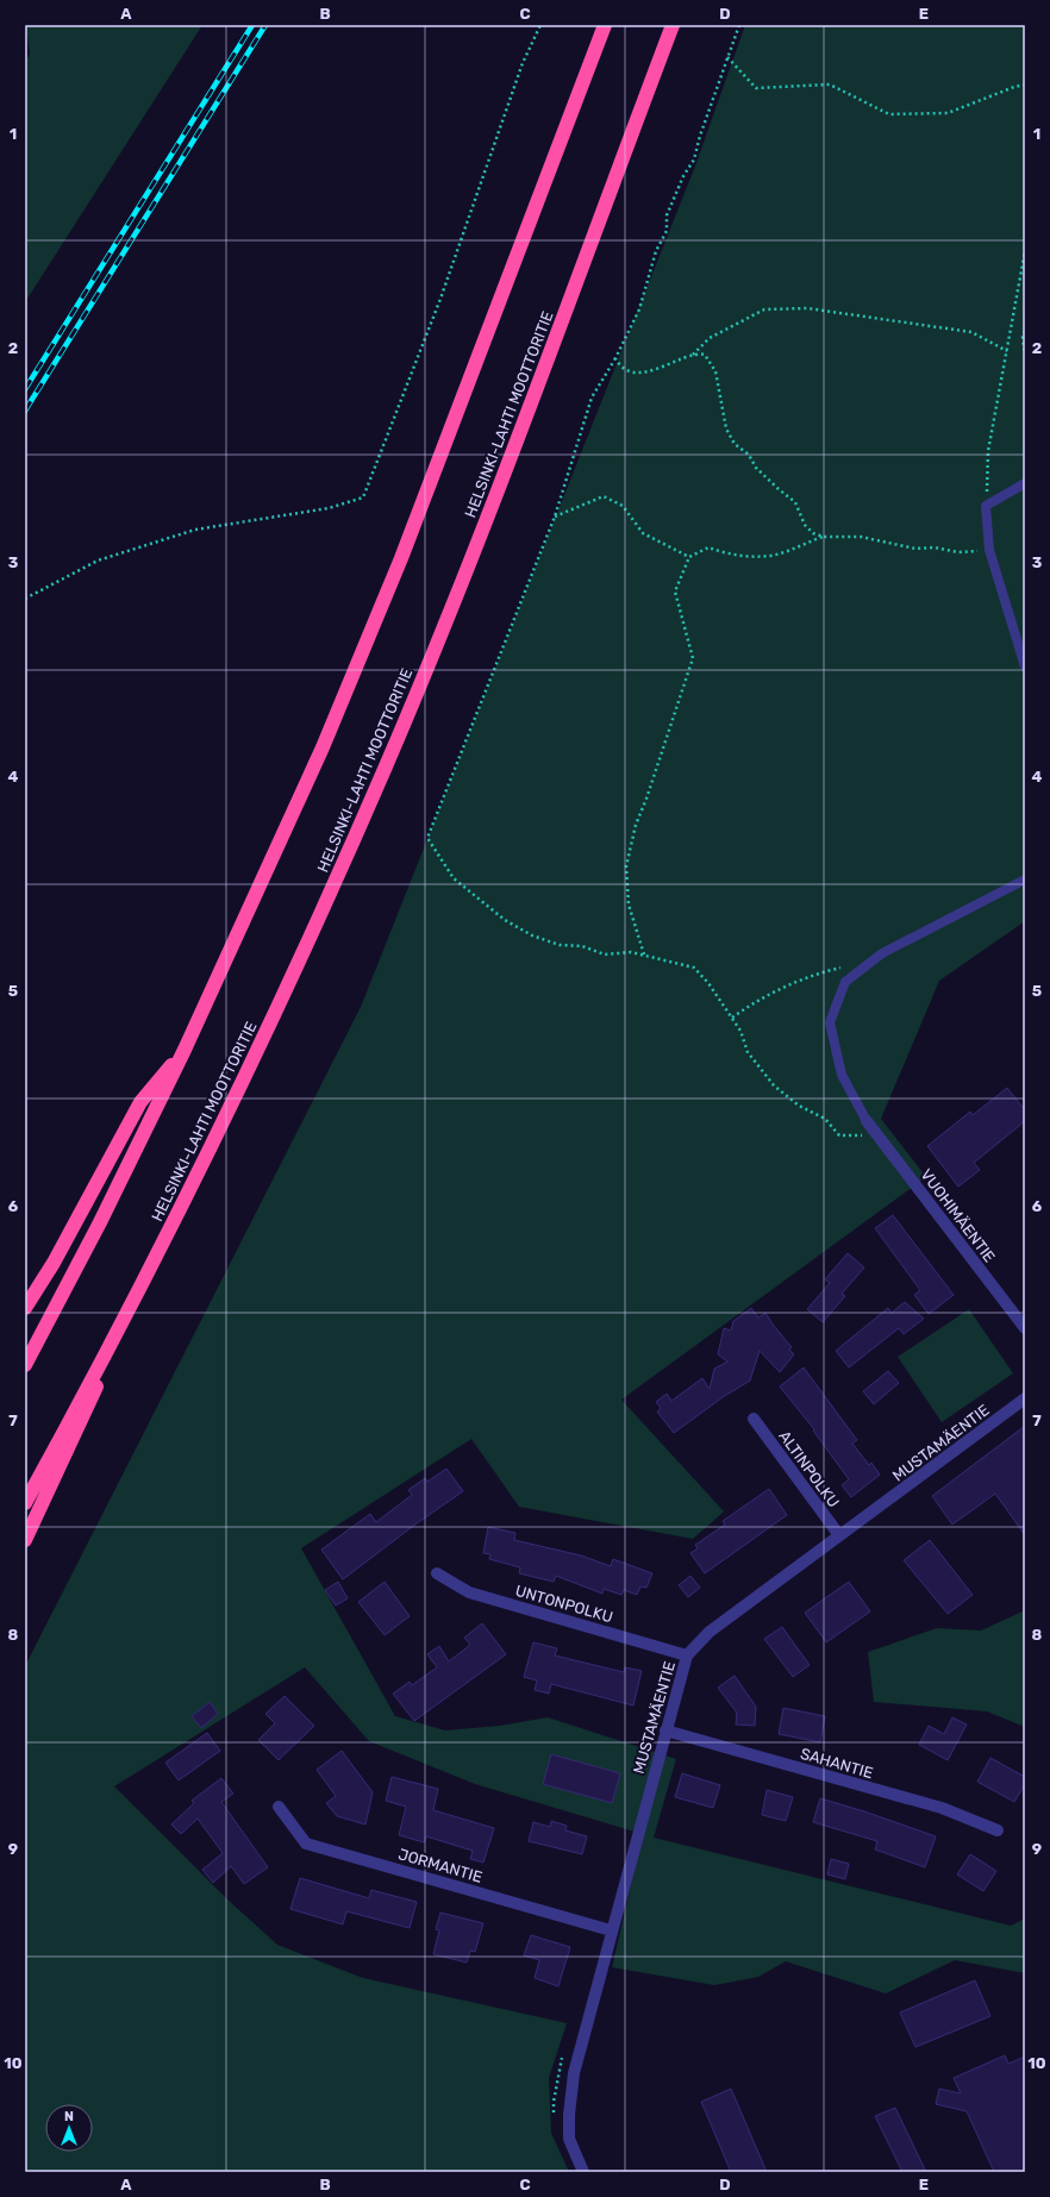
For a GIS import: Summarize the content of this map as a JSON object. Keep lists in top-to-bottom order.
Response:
{
  "streets": {
    "highway": ["HELSINKI-LAHTI MOOTTORITIE"],
    "street": [
      "VUOHIMÄENTIE",
      "MUSTAMÄENTIE",
      "ALTINPOLKU",
      "UNTONPOLKU",
      "SAHANTIE",
      "JORMANTIE"
    ]
  },
  "crossings": [
    ["MUSTAMÄENTIE", "ALTINPOLKU"],
    ["MUSTAMÄENTIE", "UNTONPOLKU"],
    ["MUSTAMÄENTIE", "SAHANTIE"],
    ["MUSTAMÄENTIE", "JORMANTIE"]
  ],
  "north": "top",
  "grid": {
    "columns": [
      "A",
      "B",
      "C",
      "D",
      "E"
    ],
    "rows": [
      "1",
      "2",
      "3",
      "4",
      "5",
      "6",
      "7",
      "8",
      "9",
      "10"
    ]
  }
}
